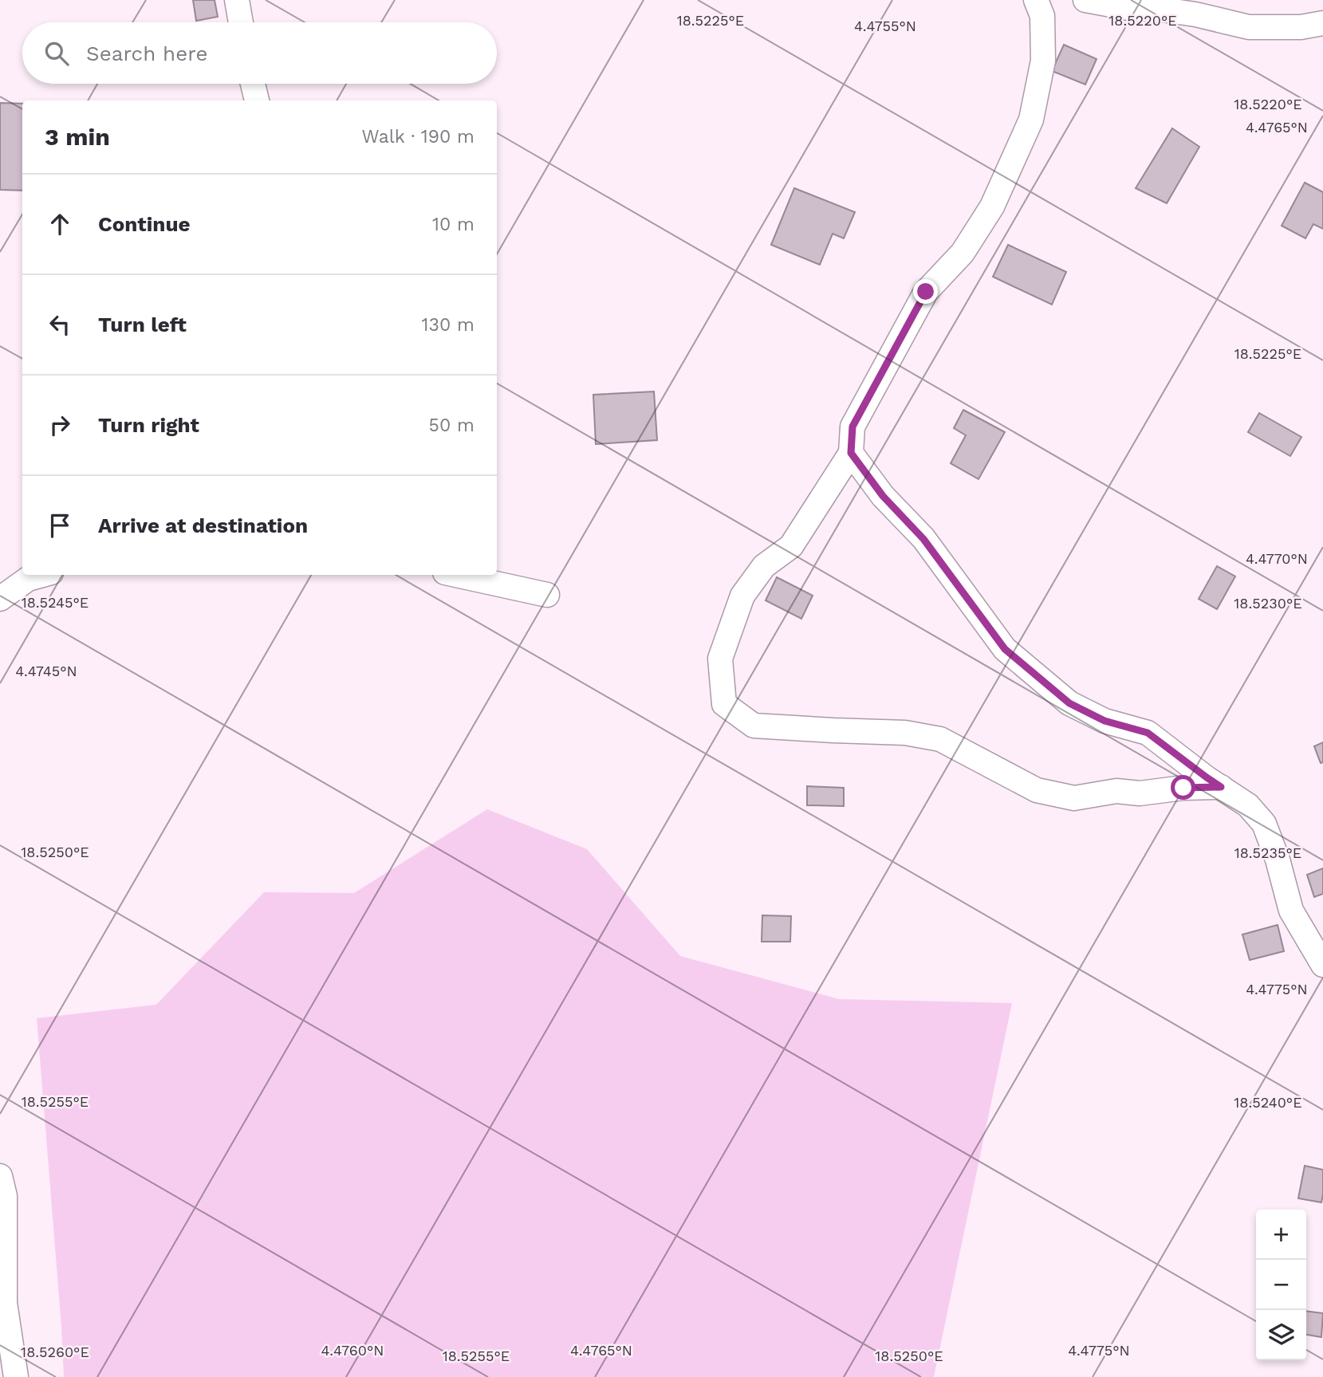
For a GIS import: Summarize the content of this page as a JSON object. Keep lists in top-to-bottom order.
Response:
{
  "page": {
    "search": "Search here",
    "heading": ["3 min", "Walk · 190 m"],
    "list": [
      ["Continue", "10 m"],
      ["Turn left", "130 m"],
      ["Turn right", "50 m"],
      "Arrive at destination"
    ],
    "map_buttons": ["+", "−"]
  },
  "coordinates": [
    "18.5220°E",
    "18.5225°E",
    "4.4755°N",
    "4.4765°N",
    "4.4770°N",
    "18.5245°E",
    "18.5230°E",
    "4.4745°N",
    "18.5250°E",
    "18.5235°E",
    "4.4775°N",
    "18.5255°E",
    "18.5240°E",
    "4.4760°N",
    "18.5260°E"
  ]
}
